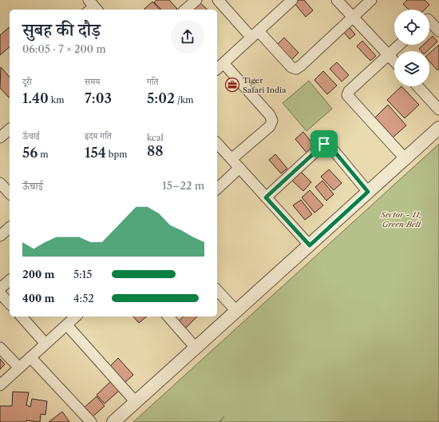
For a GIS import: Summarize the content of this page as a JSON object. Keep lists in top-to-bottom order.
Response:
{
  "parks": ["Sector - 11, Green Belt"],
  "places": {
    "office": ["Tiger Safari India"]
  },
  "page": {
    "heading": ["सुबह की दौड़", "06:05 · 7 × 200 m"],
    "stats": [
      ["दूरी", "1.40 km"],
      ["समय", "7:03"],
      ["गति", "5:02 /km"],
      ["ऊँचाई", "56 m"],
      ["हृदय गति", "154 bpm"],
      ["kcal", "88"]
    ],
    "chart": ["ऊँचाई", "15–22 m"],
    "list": [
      {
        "name": "200 m",
        "note": "5:15"
      },
      {
        "name": "400 m",
        "note": "4:52"
      }
    ]
  }
}
